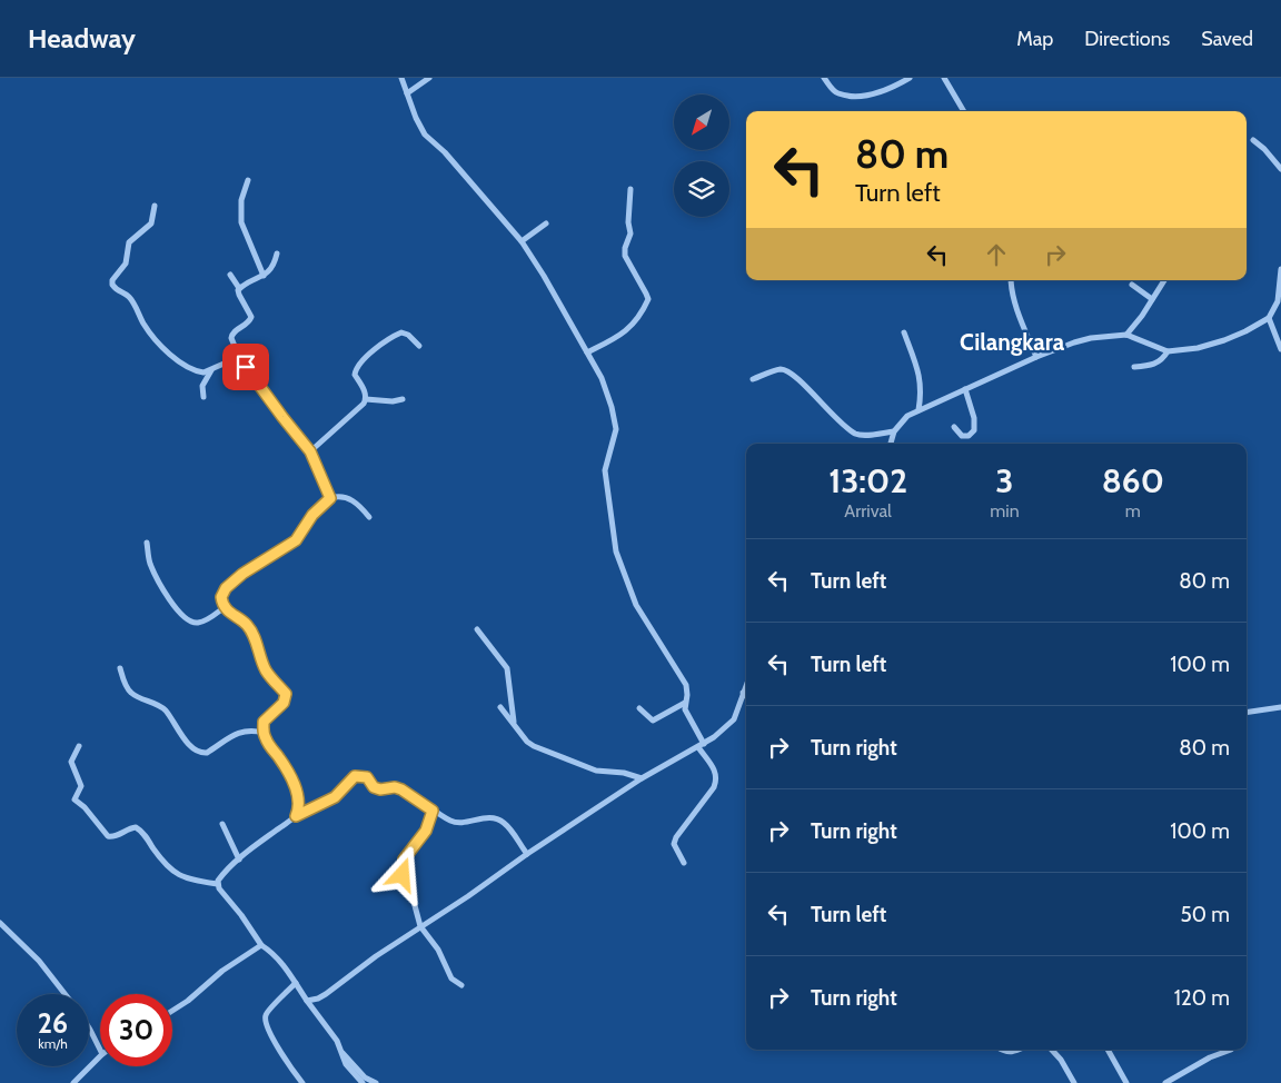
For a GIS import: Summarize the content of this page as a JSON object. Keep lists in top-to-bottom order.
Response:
{
  "districts": ["Cilangkara"],
  "north": "bottom left",
  "page": {
    "header": "Headway",
    "nav": ["Map", "Directions", "Saved"],
    "turn": ["80 m", "Turn left"],
    "eta": [
      "13:02",
      "Arrival",
      "3",
      "min",
      "860",
      "m"
    ],
    "list": [
      {
        "name": "Turn left",
        "value": "80 m"
      },
      {
        "name": "Turn left",
        "value": "100 m"
      },
      {
        "name": "Turn right",
        "value": "80 m"
      },
      {
        "name": "Turn right",
        "value": "100 m"
      },
      {
        "name": "Turn left",
        "value": "50 m"
      },
      {
        "name": "Turn right",
        "value": "120 m"
      }
    ],
    "speed": "26 km/h",
    "limit": "30"
  }
}
